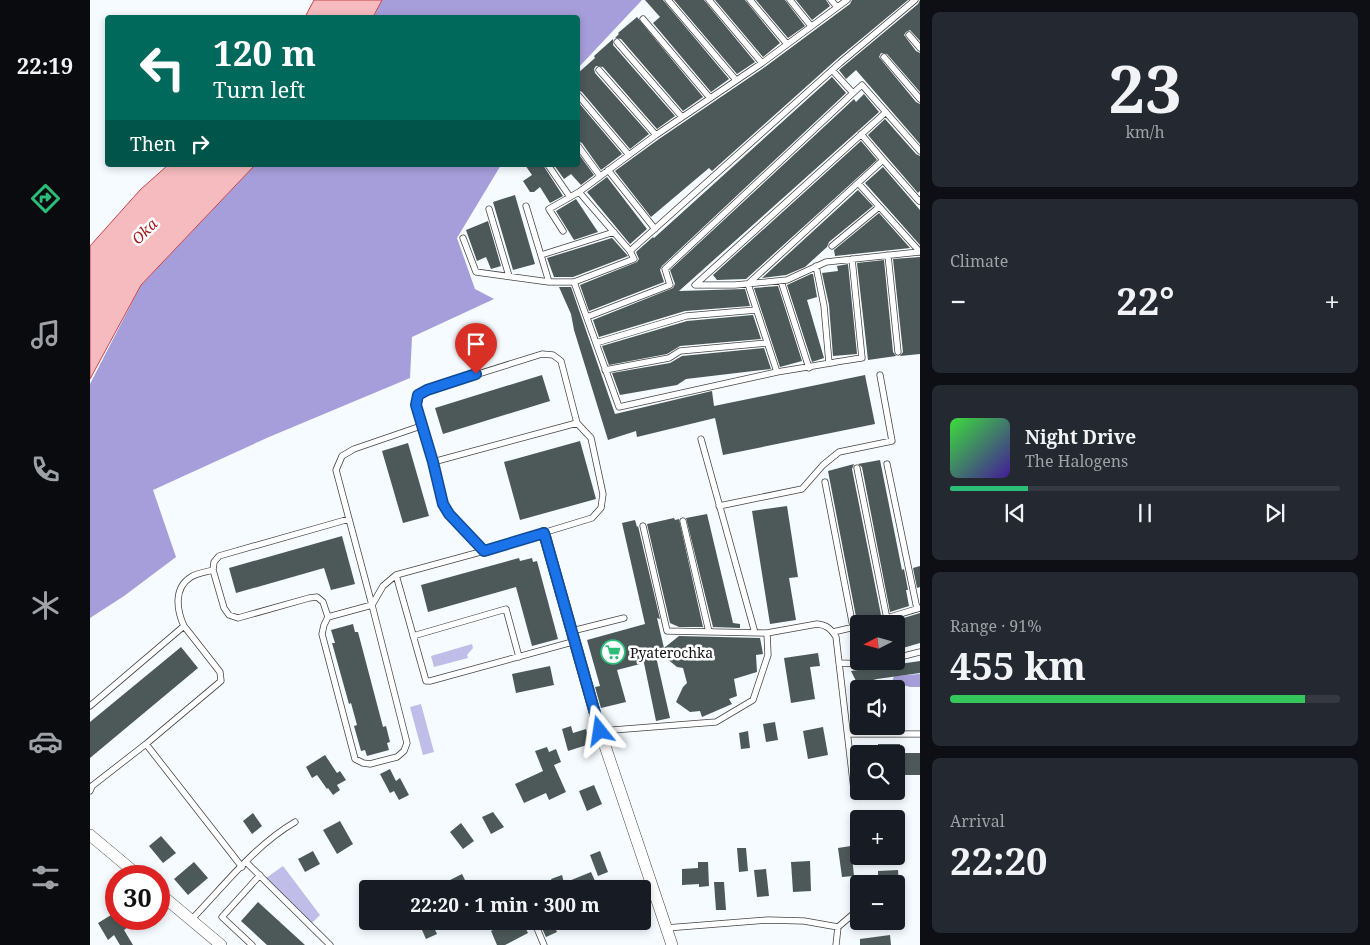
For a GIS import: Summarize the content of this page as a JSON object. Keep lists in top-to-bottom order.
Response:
{
  "water": ["Oka"],
  "places": {
    "supermarket": ["Pyaterochka"]
  },
  "north": "left",
  "page": {
    "tabs": "22:19",
    "tile": [
      ["23", "km/h"],
      "Climate",
      ["Range · 91%", "455 km"],
      ["Arrival", "22:20"]
    ],
    "turn": ["120 m", "Turn left"],
    "then": "Then",
    "heat": ["−", "22°", "+"],
    "song": ["Night Drive", "The Halogens"],
    "map_buttons": ["+", "−"],
    "limit": "30",
    "trip": "22:20 · 1 min · 300 m"
  }
}
